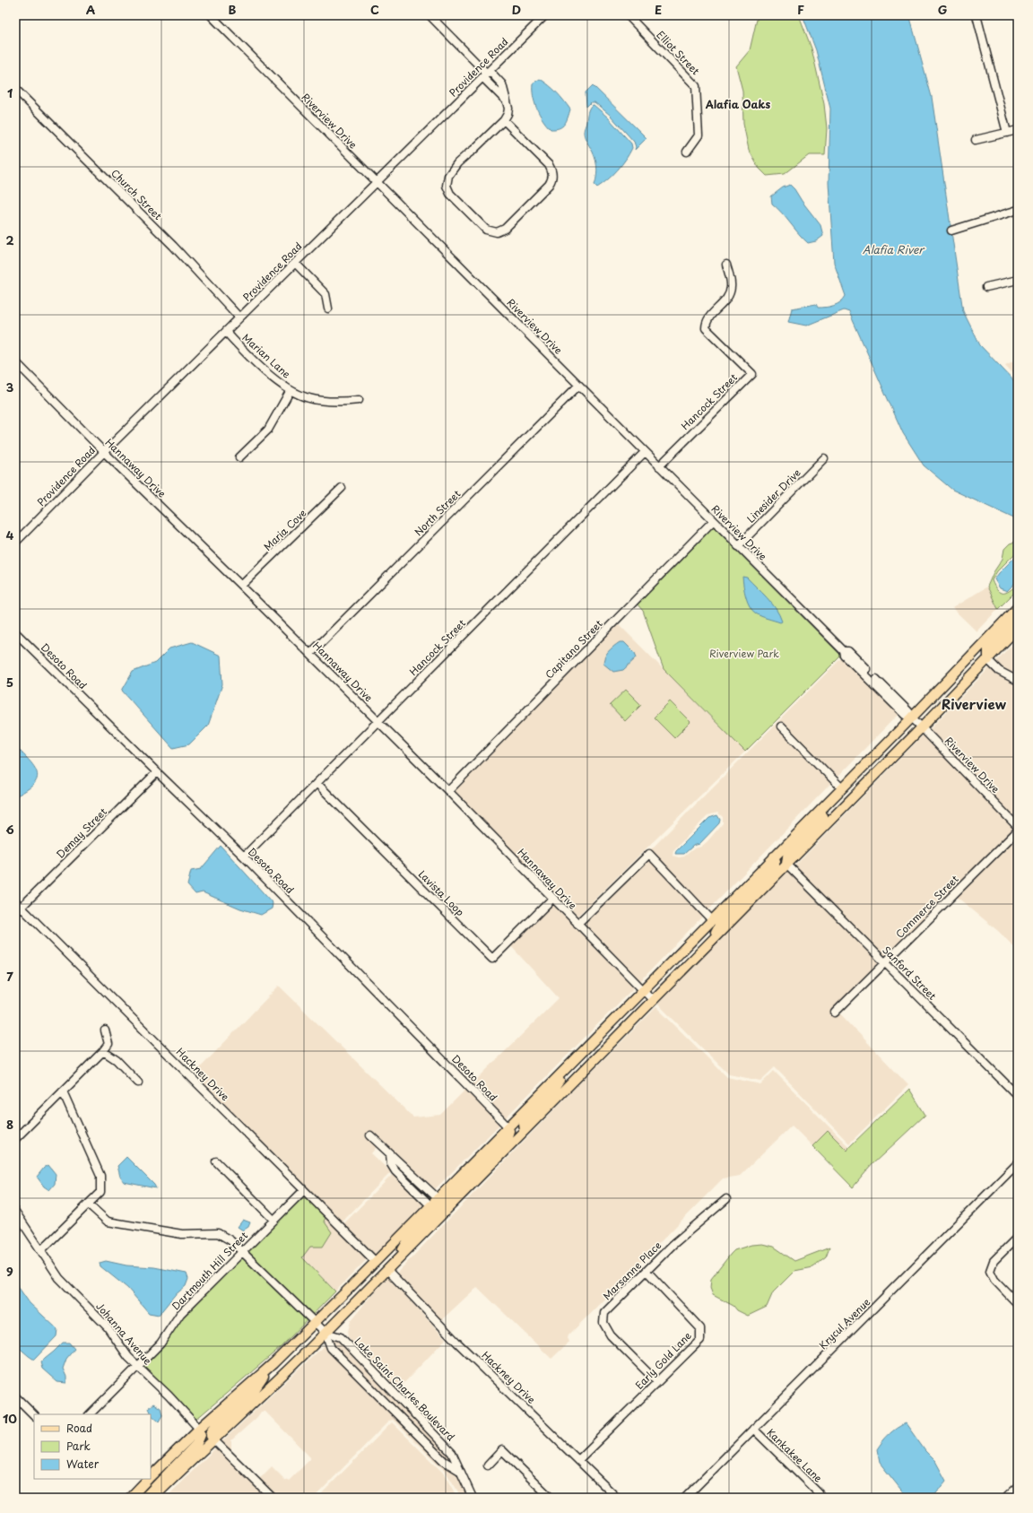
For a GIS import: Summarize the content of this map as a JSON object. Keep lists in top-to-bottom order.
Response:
{
  "streets": {
    "street": [
      "Elliot Street",
      "Providence Road",
      "Riverview Drive",
      "Church Street",
      "Marian Lane",
      "Hancock Street",
      "Hannaway Drive",
      "Linesider Drive",
      "North Street",
      "Maria Cove",
      "Capitano Street",
      "Desoto Road",
      "Demay Street",
      "Lavista Loop",
      "Commerce Street",
      "Sanford Street",
      "Hackney Drive",
      "Dartmouth Hill Street",
      "Marsanne Place",
      "Krycul Avenue",
      "Johanna Avenue",
      "Early Gold Lane",
      "Lake Saint Charles Boulevard",
      "Kankakee Lane"
    ]
  },
  "crossings": [
    ["Providence Road", "Riverview Drive"],
    ["Providence Road", "Church Street"],
    ["Providence Road", "Marian Lane"],
    ["Providence Road", "Hannaway Drive"],
    ["Riverview Drive", "Hancock Street"],
    ["Riverview Drive", "Linesider Drive"],
    ["Riverview Drive", "North Street"],
    ["Riverview Drive", "Capitano Street"],
    ["Hancock Street", "Hannaway Drive"],
    ["Hancock Street", "Desoto Road"],
    ["Hancock Street", "Lavista Loop"],
    ["Hannaway Drive", "North Street"],
    ["Hannaway Drive", "Maria Cove"],
    ["Hannaway Drive", "Capitano Street"],
    ["Hannaway Drive", "Lavista Loop"],
    ["Desoto Road", "Demay Street"],
    ["Demay Street", "Hackney Drive"],
    ["Commerce Street", "Sanford Street"],
    ["Hackney Drive", "Dartmouth Hill Street"],
    ["Hackney Drive", "Early Gold Lane"],
    ["Dartmouth Hill Street", "Johanna Avenue"],
    ["Dartmouth Hill Street", "Lake Saint Charles Boulevard"],
    ["Marsanne Place", "Early Gold Lane"],
    ["Krycul Avenue", "Kankakee Lane"]
  ],
  "districts": ["Alafia Oaks", "Riverview"],
  "water": ["Alafia River"],
  "parks": ["Riverview Park"],
  "legend": ["Road", "Park", "Water"],
  "grid": {
    "columns": [
      "A",
      "B",
      "C",
      "D",
      "E",
      "F",
      "G"
    ],
    "rows": [
      "1",
      "2",
      "3",
      "4",
      "5",
      "6",
      "7",
      "8",
      "9",
      "10"
    ]
  }
}
